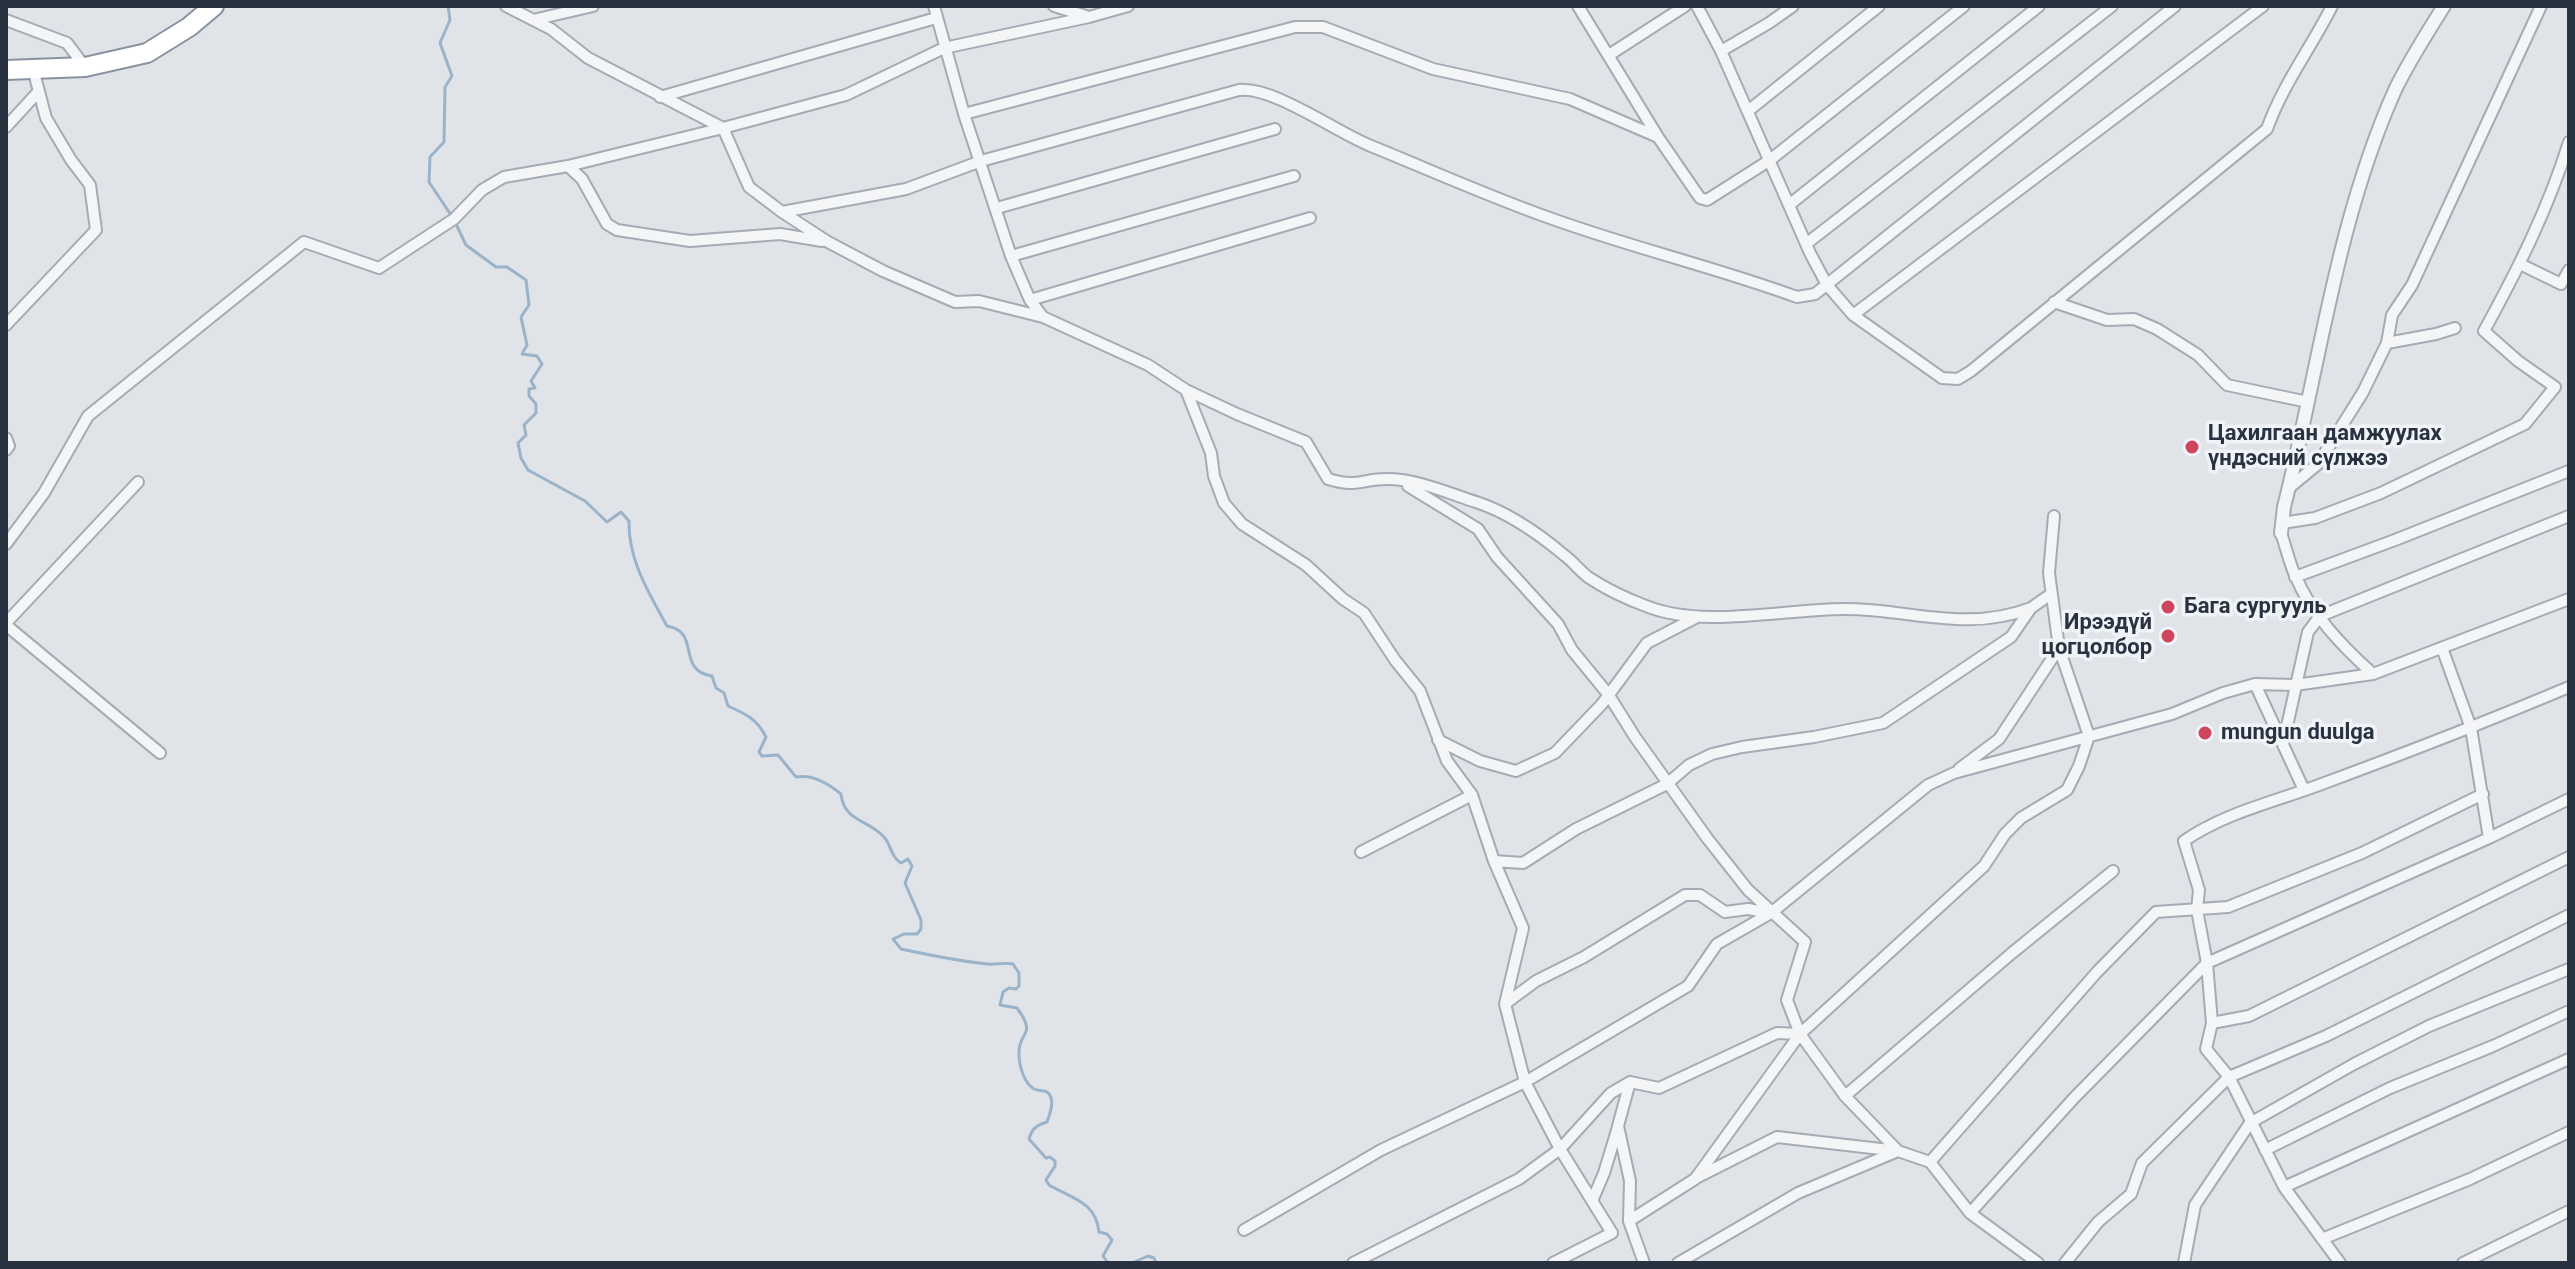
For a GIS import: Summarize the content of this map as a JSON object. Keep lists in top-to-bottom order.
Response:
{
  "places": [
    "Цахилгаан дамжуулах үндэсний сүлжээ",
    "Бага сургууль",
    "Ирээдүй цогцолбор",
    "mungun duulga"
  ]
}
